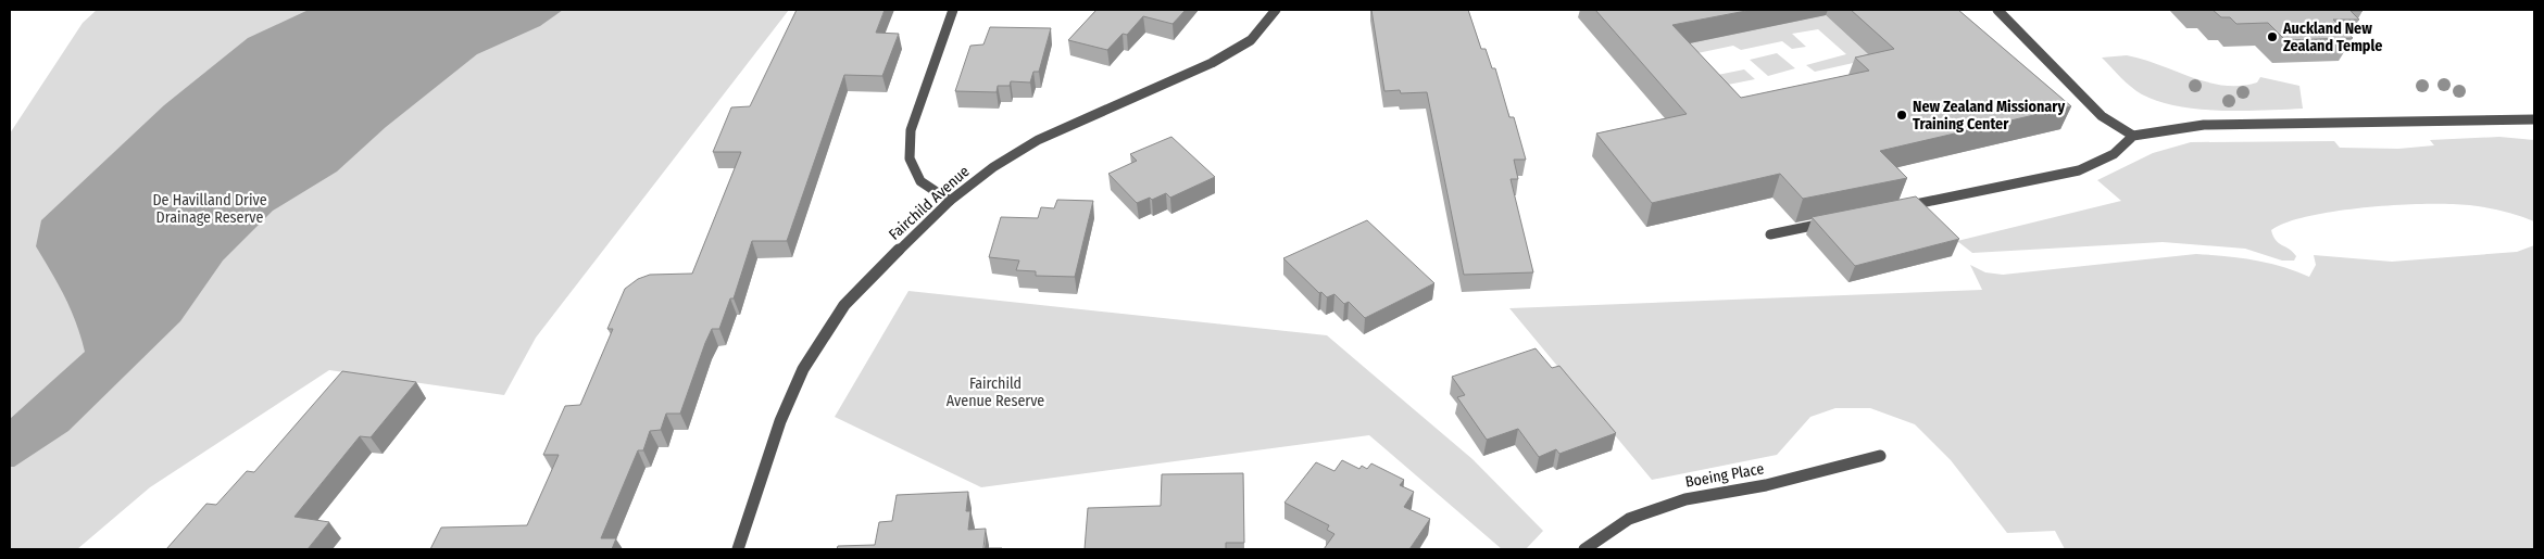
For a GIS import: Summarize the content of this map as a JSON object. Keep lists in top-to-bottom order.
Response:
{
  "streets": {
    "street": ["Fairchild Avenue", "Boeing Place"]
  },
  "parks": ["De Havilland Drive Drainage Reserve", "Fairchild Avenue Reserve"],
  "places": ["Auckland New Zealand Temple", "New Zealand Missionary Training Center"]
}
